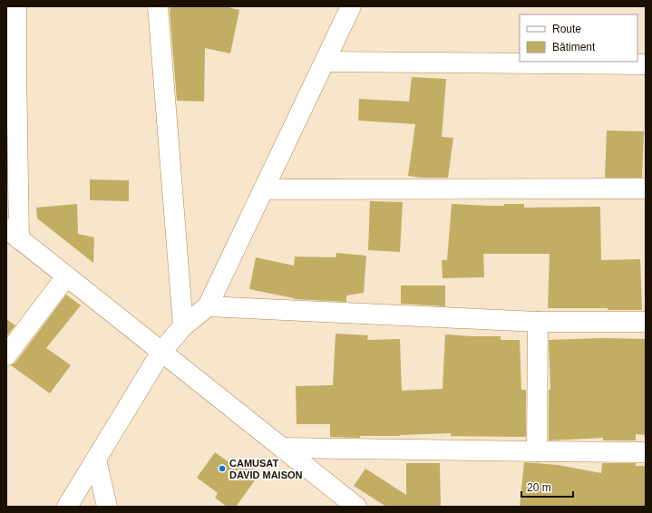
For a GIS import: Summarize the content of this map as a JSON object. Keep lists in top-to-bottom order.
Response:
{
  "places": ["CAMUSAT DAVID MAISON"],
  "legend": ["Route", "Bâtiment"],
  "scale_bar": "20 m"
}
